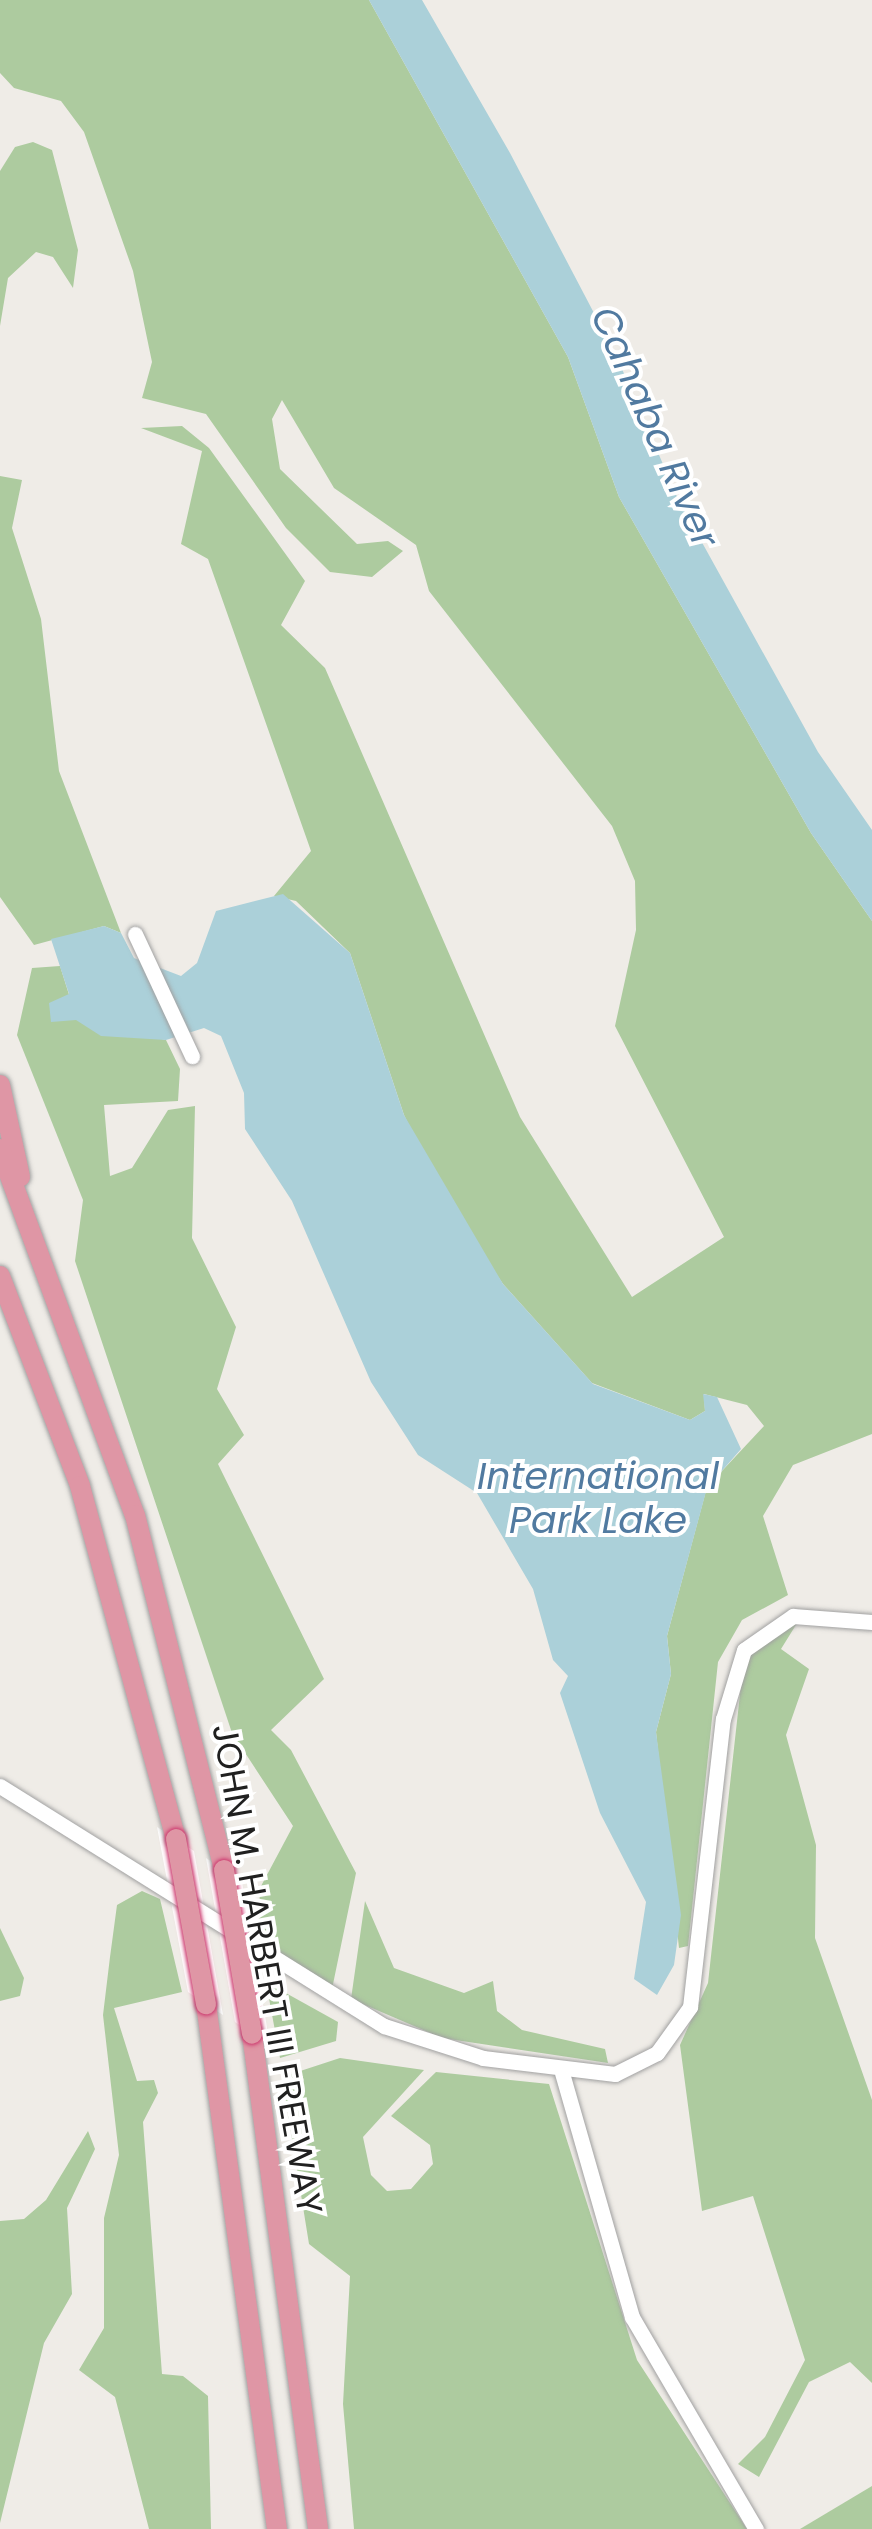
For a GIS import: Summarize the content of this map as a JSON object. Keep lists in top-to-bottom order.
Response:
{
  "streets": {
    "highway": ["JOHN M. HARBERT III FREEWAY"]
  },
  "water": ["Cahaba River", "International Park Lake"]
}
